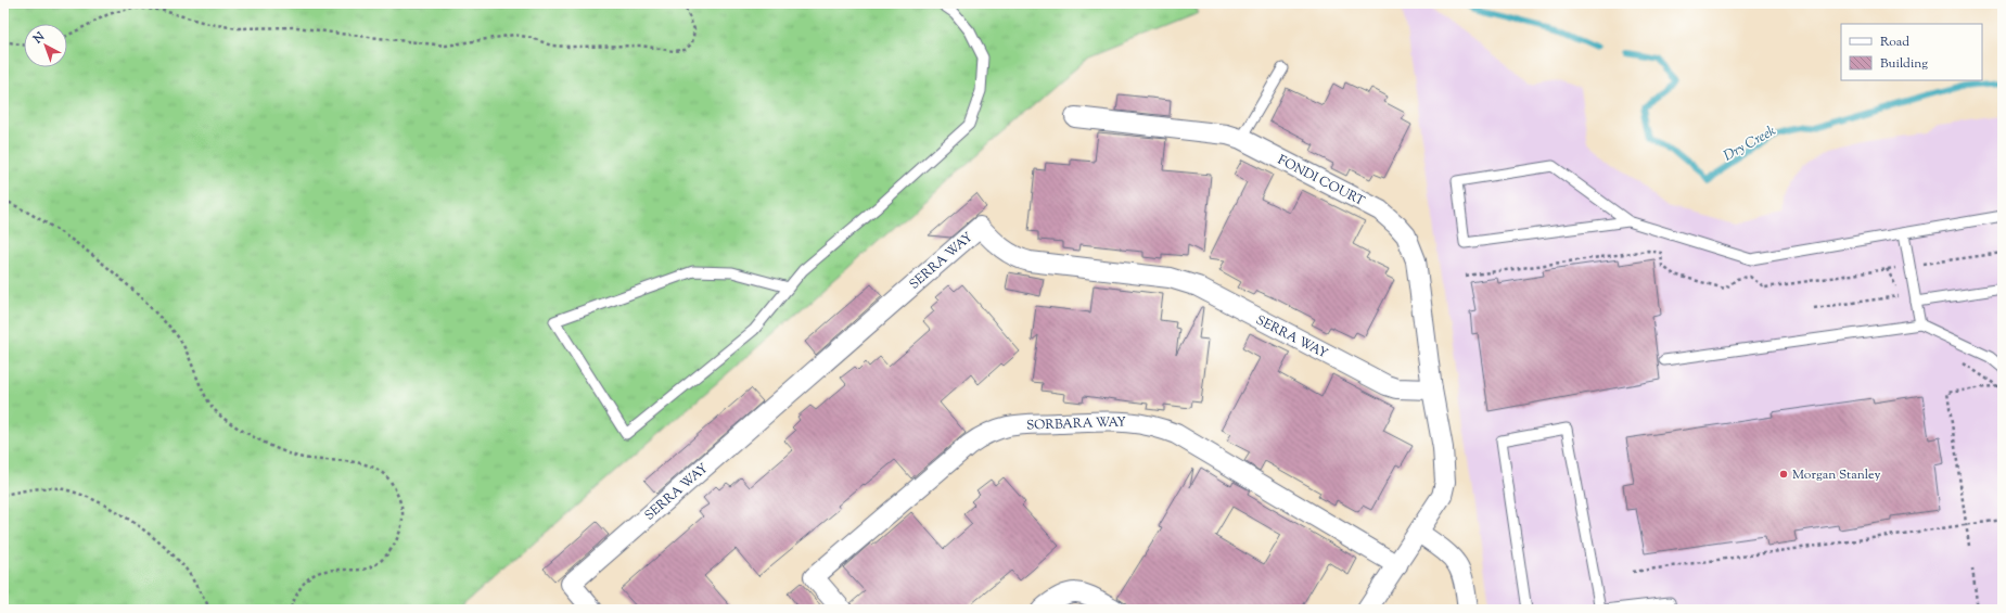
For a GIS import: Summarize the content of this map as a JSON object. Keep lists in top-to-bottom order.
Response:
{
  "streets": {
    "street": ["FONDI COURT", "SERRA WAY", "SORBARA WAY"]
  },
  "crossings": [
    ["FONDI COURT", "SERRA WAY"],
    ["FONDI COURT", "SORBARA WAY"]
  ],
  "water": ["Dry Creek"],
  "places": ["Morgan Stanley"],
  "legend": ["Road", "Building"],
  "north": "top left"
}
